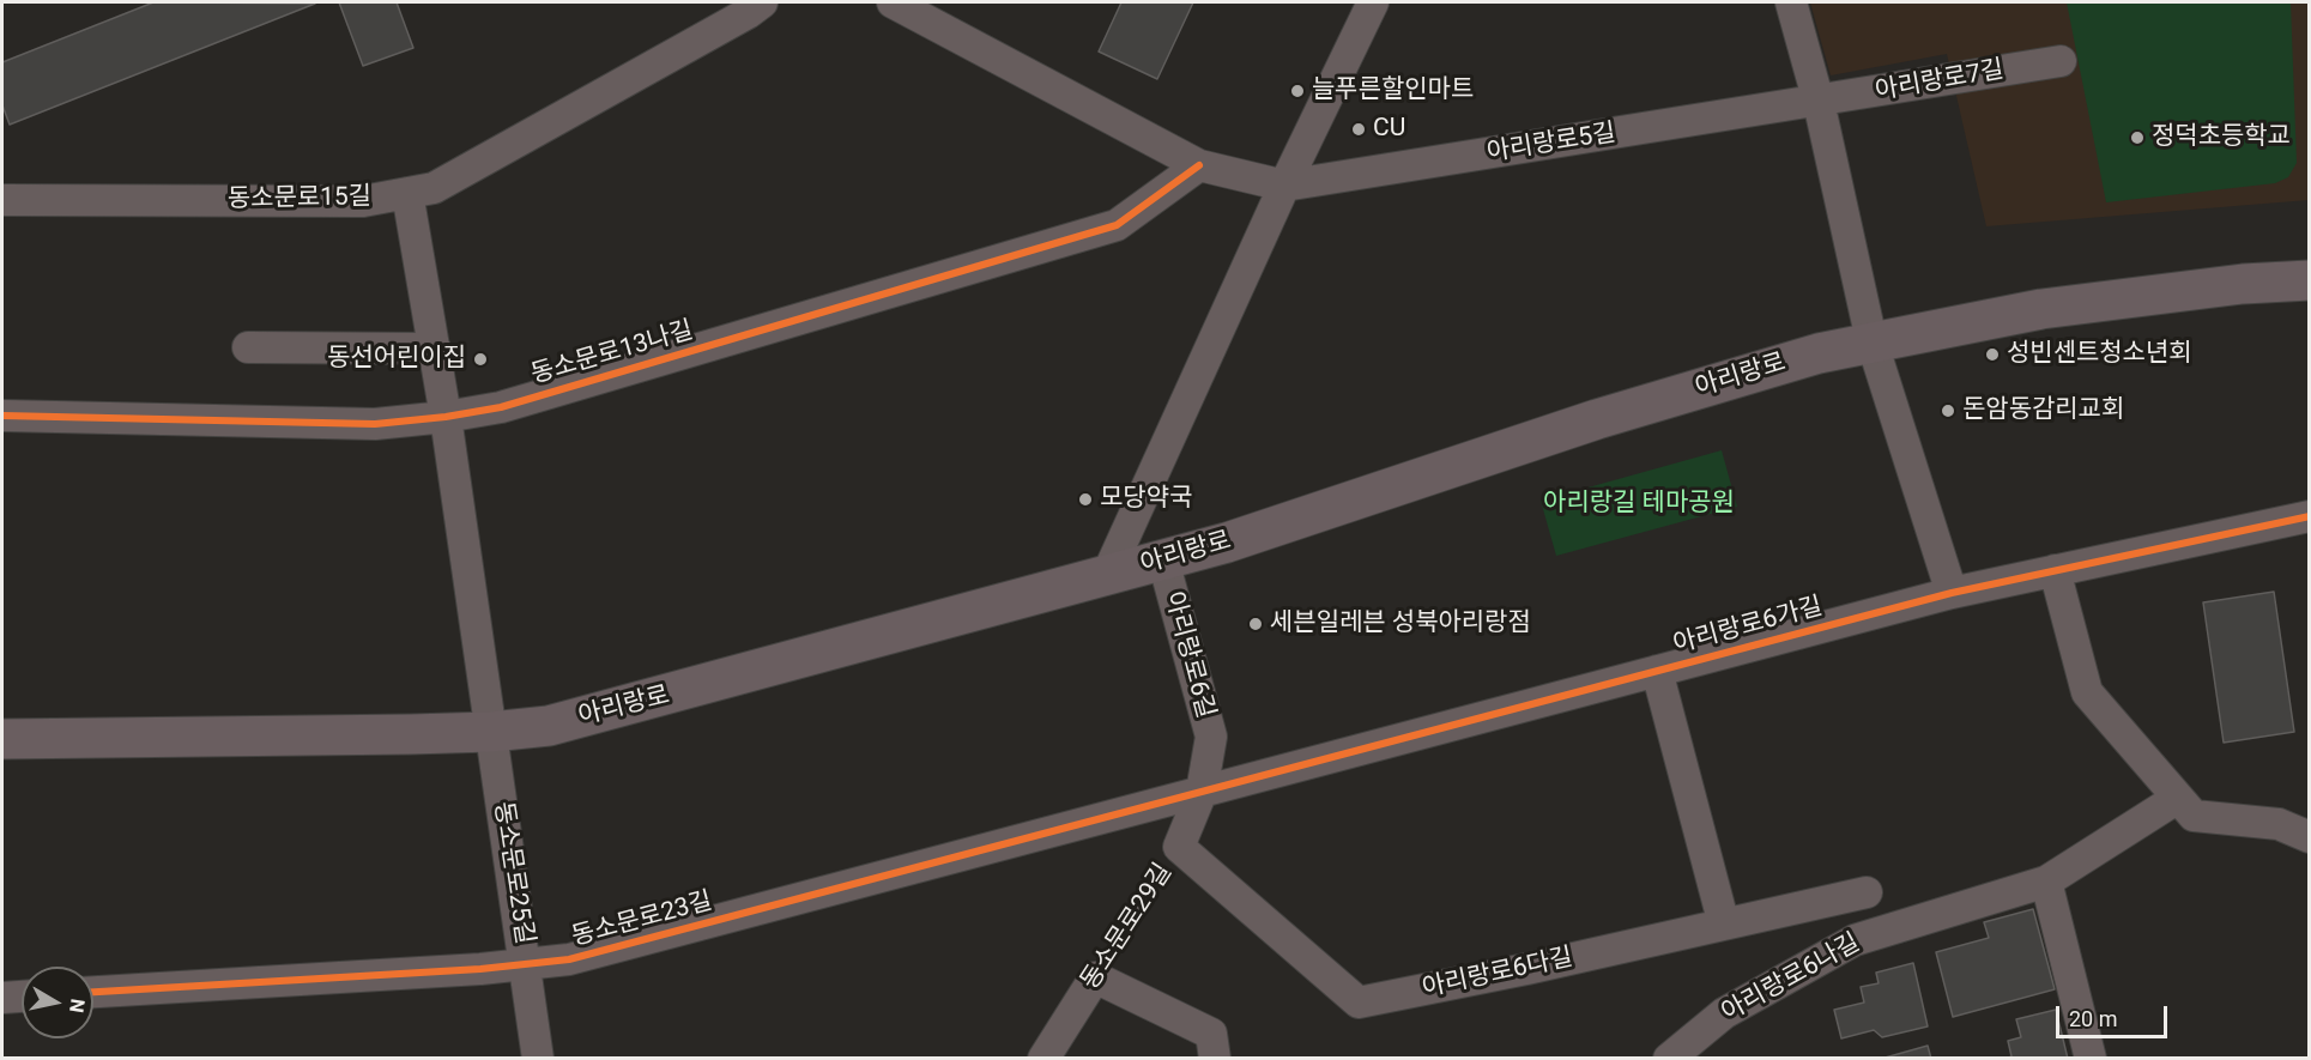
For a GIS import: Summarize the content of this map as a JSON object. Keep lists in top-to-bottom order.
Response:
{
  "streets": {
    "main road": ["아리랑로"],
    "street": [
      "아리랑로7길",
      "아리랑로5길",
      "동소문로15길",
      "동소문로13나길",
      "아리랑로6가길",
      "아리랑로6길",
      "동소문로25길",
      "동소문로23길",
      "동소문로29길",
      "아리랑로6다길",
      "아리랑로6나길"
    ]
  },
  "crossings": [
    ["아리랑로7길", "아리랑로5길"],
    ["아리랑로", "아리랑로6길"],
    ["아리랑로", "동소문로25길"],
    ["아리랑로6가길", "아리랑로6길"],
    ["아리랑로6가길", "동소문로23길"],
    ["아리랑로6가길", "동소문로29길"],
    ["아리랑로6가길", "아리랑로6다길"],
    ["아리랑로6길", "동소문로23길"],
    ["아리랑로6길", "동소문로29길"],
    ["동소문로25길", "동소문로23길"],
    ["동소문로23길", "동소문로29길"],
    ["동소문로29길", "아리랑로6다길"]
  ],
  "parks": ["아리랑길 테마공원"],
  "places": [
    "늘푸른할인마트",
    "CU",
    "정덕초등학교",
    "성빈센트청소년회",
    "동선어린이집",
    "돈암동감리교회",
    "모당약국",
    "세븐일레븐 성북아리랑점"
  ],
  "scale_bar": "20 m",
  "north": "right"
}
